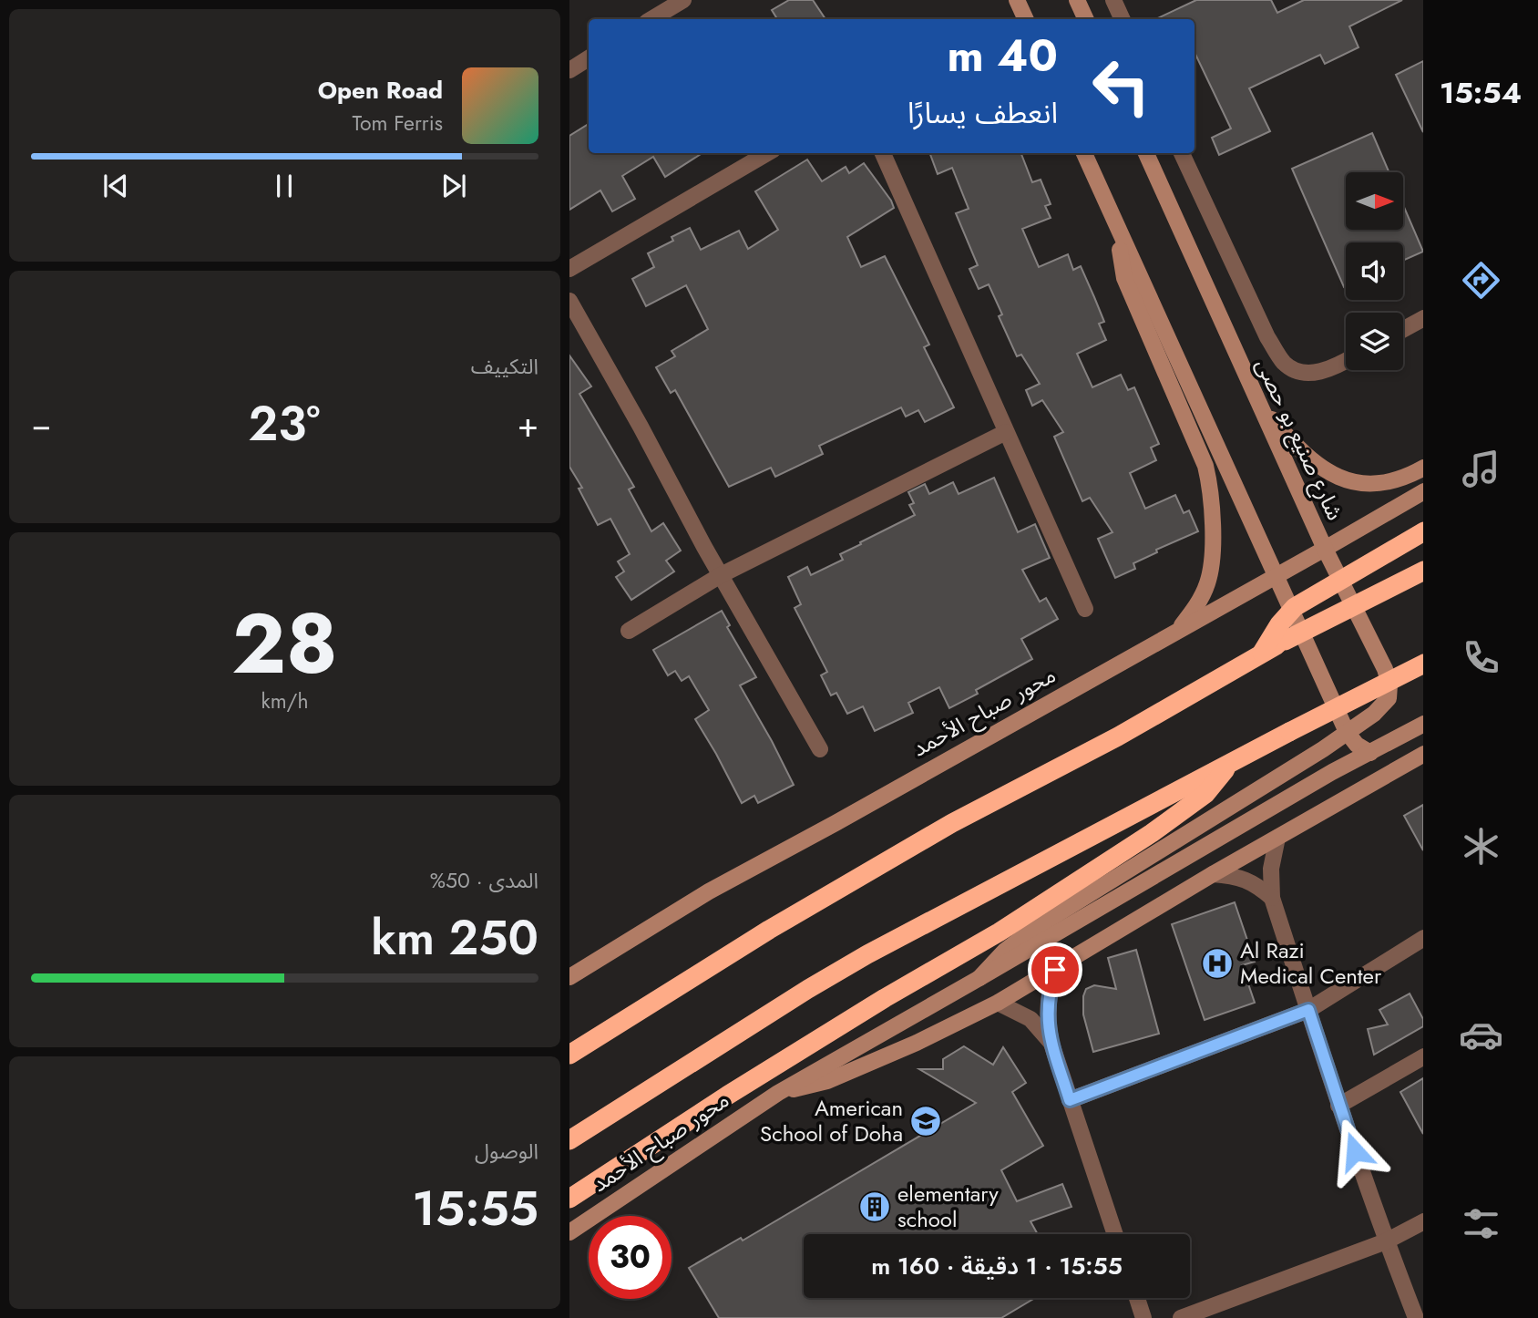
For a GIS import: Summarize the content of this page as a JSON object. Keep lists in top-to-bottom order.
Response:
{
  "streets": {
    "street": ["شارع صنيع بو حصى", "محور صباح الأحمد"]
  },
  "crossings": [
    ["شارع صنيع بو حصى", "محور صباح الأحمد"]
  ],
  "places": {
    "hospital": ["Al Razi Medical Center"],
    "school or university": ["American School of Doha"],
    "building": ["elementary school"]
  },
  "north": "right",
  "page": {
    "tabs": "15:54",
    "turn": ["40 m", "انعطف يسارًا"],
    "song": ["Open Road", "Tom Ferris"],
    "tile": [
      "التكييف",
      ["28", "km/h"],
      ["المدى · 50%", "250 km"],
      ["الوصول", "15:55"]
    ],
    "heat": ["−", "23°", "+"],
    "limit": "30",
    "trip": "15:55 · 1 دقيقة · 160 m"
  }
}
